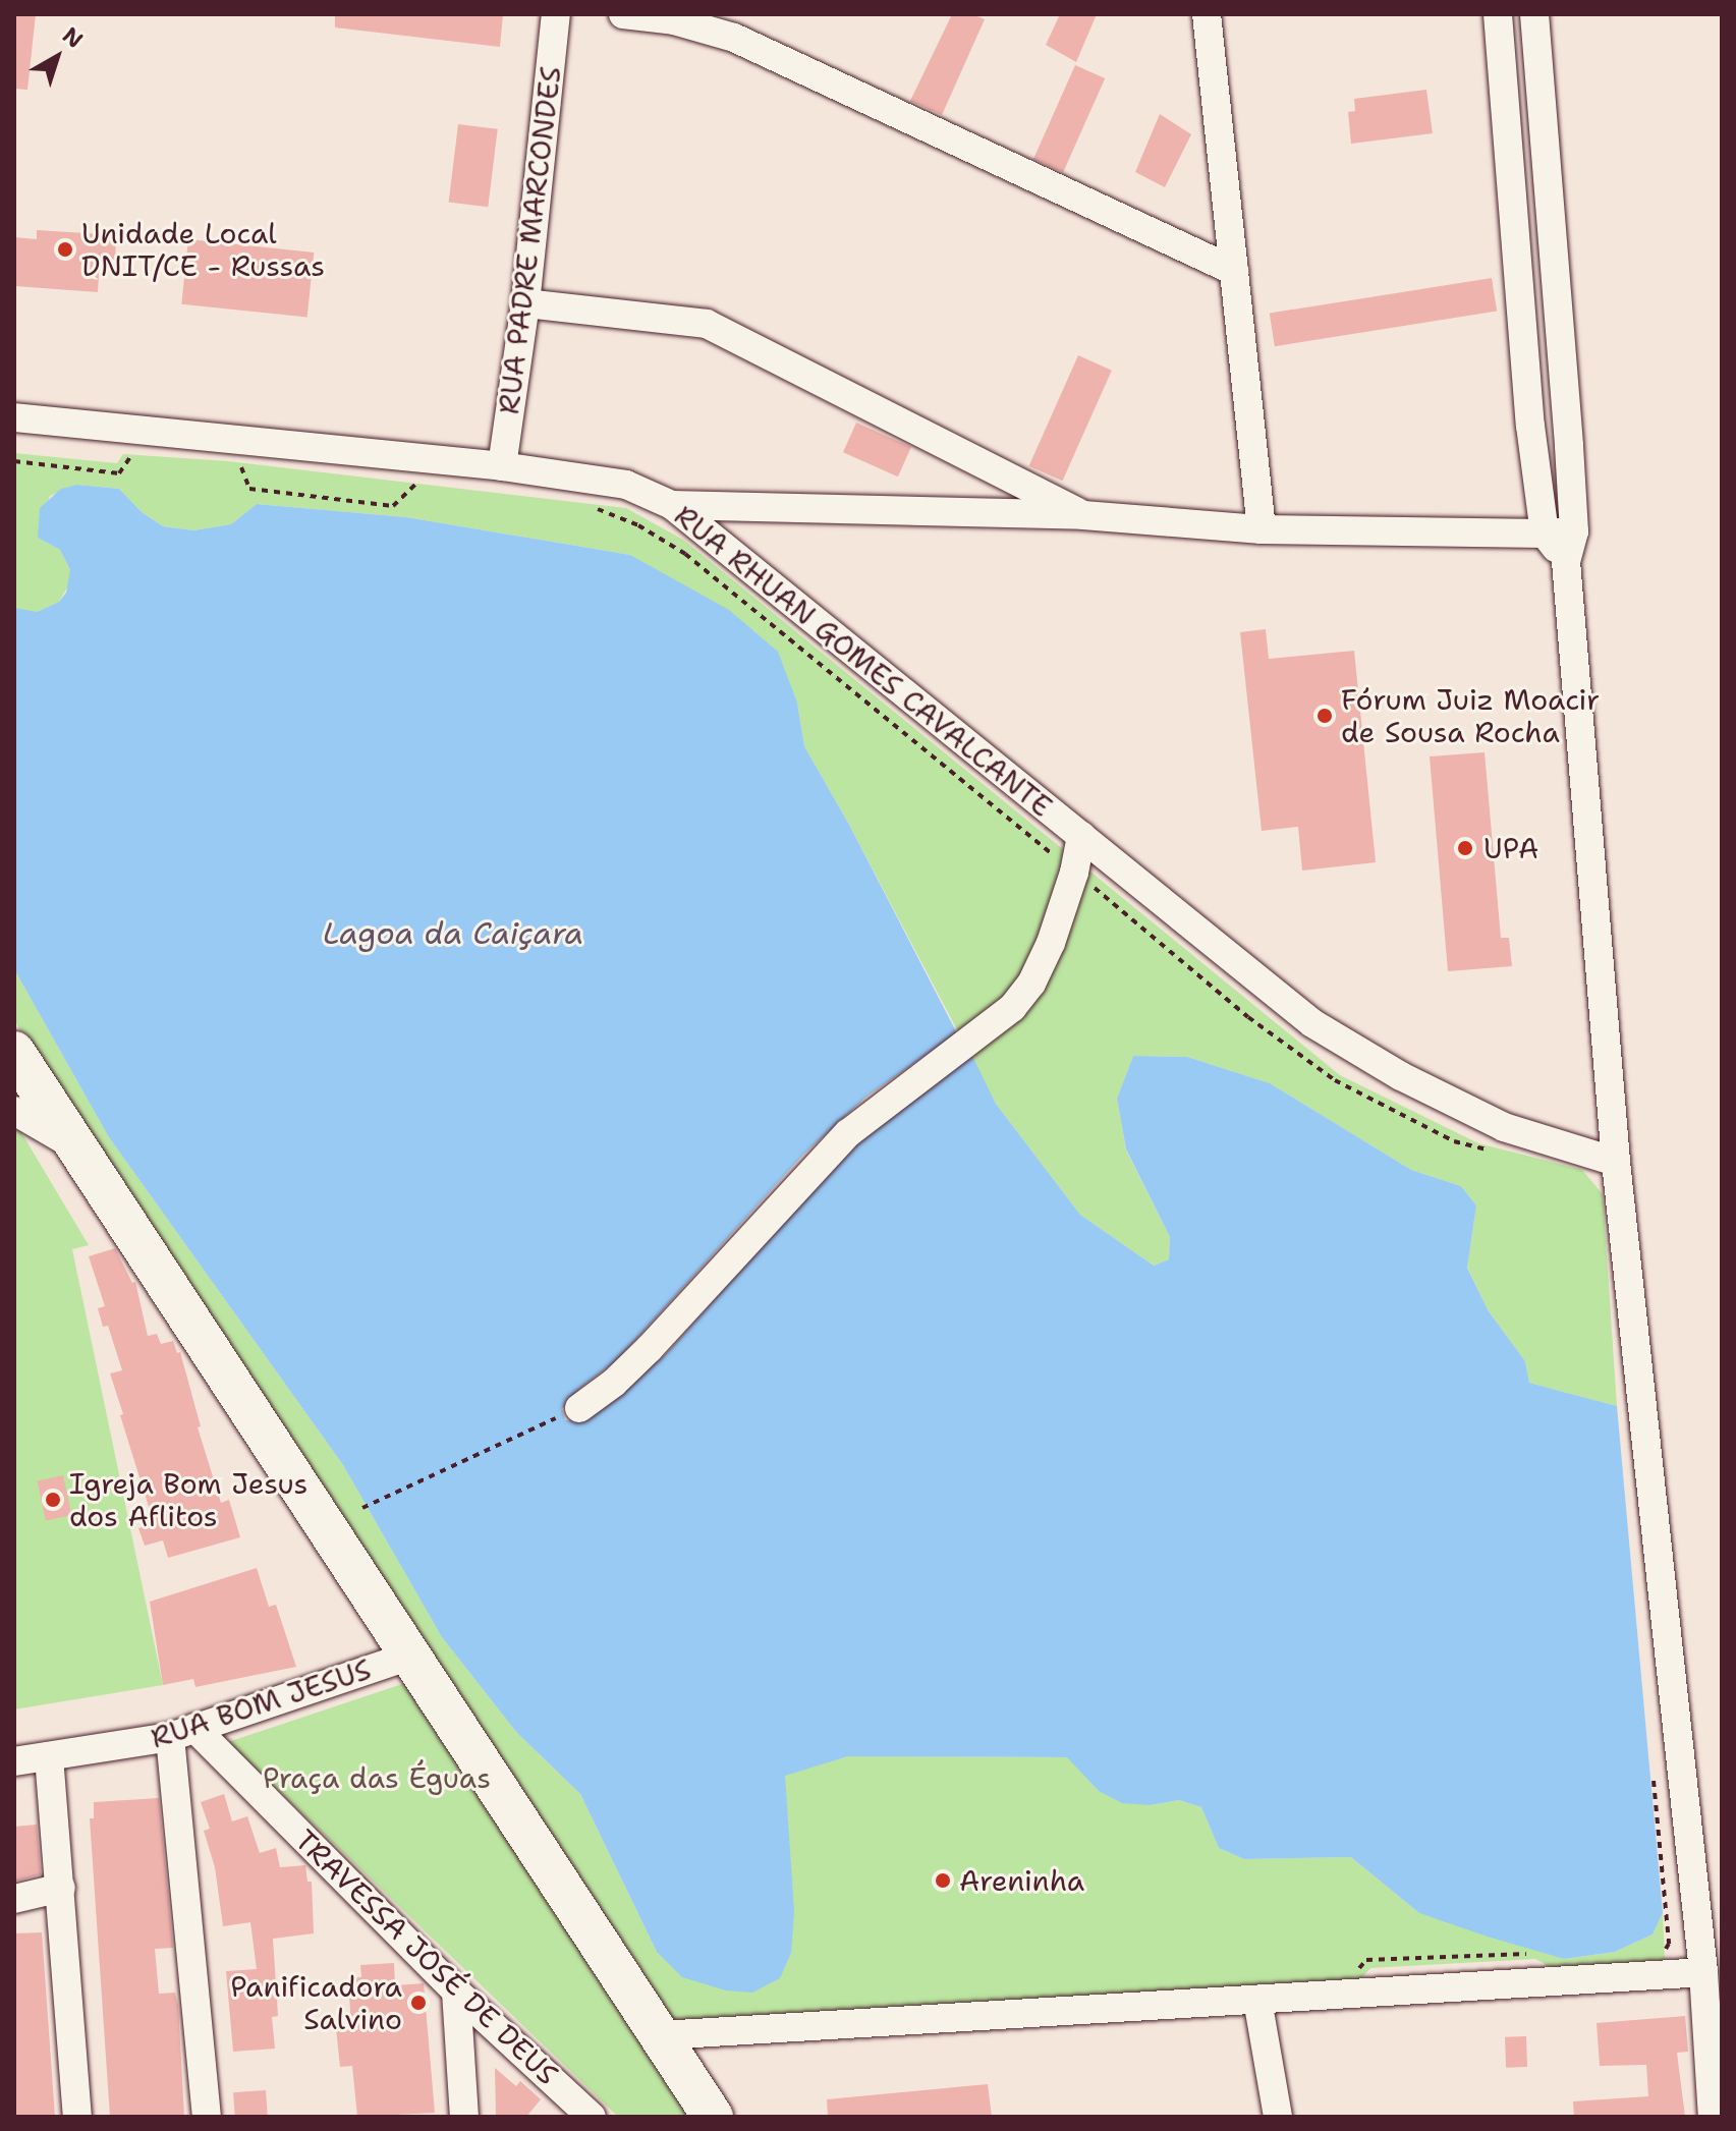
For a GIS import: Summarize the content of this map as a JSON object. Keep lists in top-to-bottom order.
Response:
{
  "streets": {
    "street": [
      "RUA PADRE MARCONDES",
      "RUA RHUAN GOMES CAVALCANTE",
      "RUA BOM JESUS",
      "TRAVESSA JOSÉ DE DEUS"
    ]
  },
  "crossings": [
    ["RUA PADRE MARCONDES", "RUA RHUAN GOMES CAVALCANTE"],
    ["RUA BOM JESUS", "TRAVESSA JOSÉ DE DEUS"]
  ],
  "water": ["Lagoa da Caiçara"],
  "parks": ["Praça das Éguas"],
  "places": [
    "Unidade Local DNIT/CE - Russas",
    "Fórum Juiz Moacir de Sousa Rocha",
    "UPA",
    "Igreja Bom Jesus dos Aflitos",
    "Areninha",
    "Panificadora Salvino"
  ],
  "north": "top right"
}
